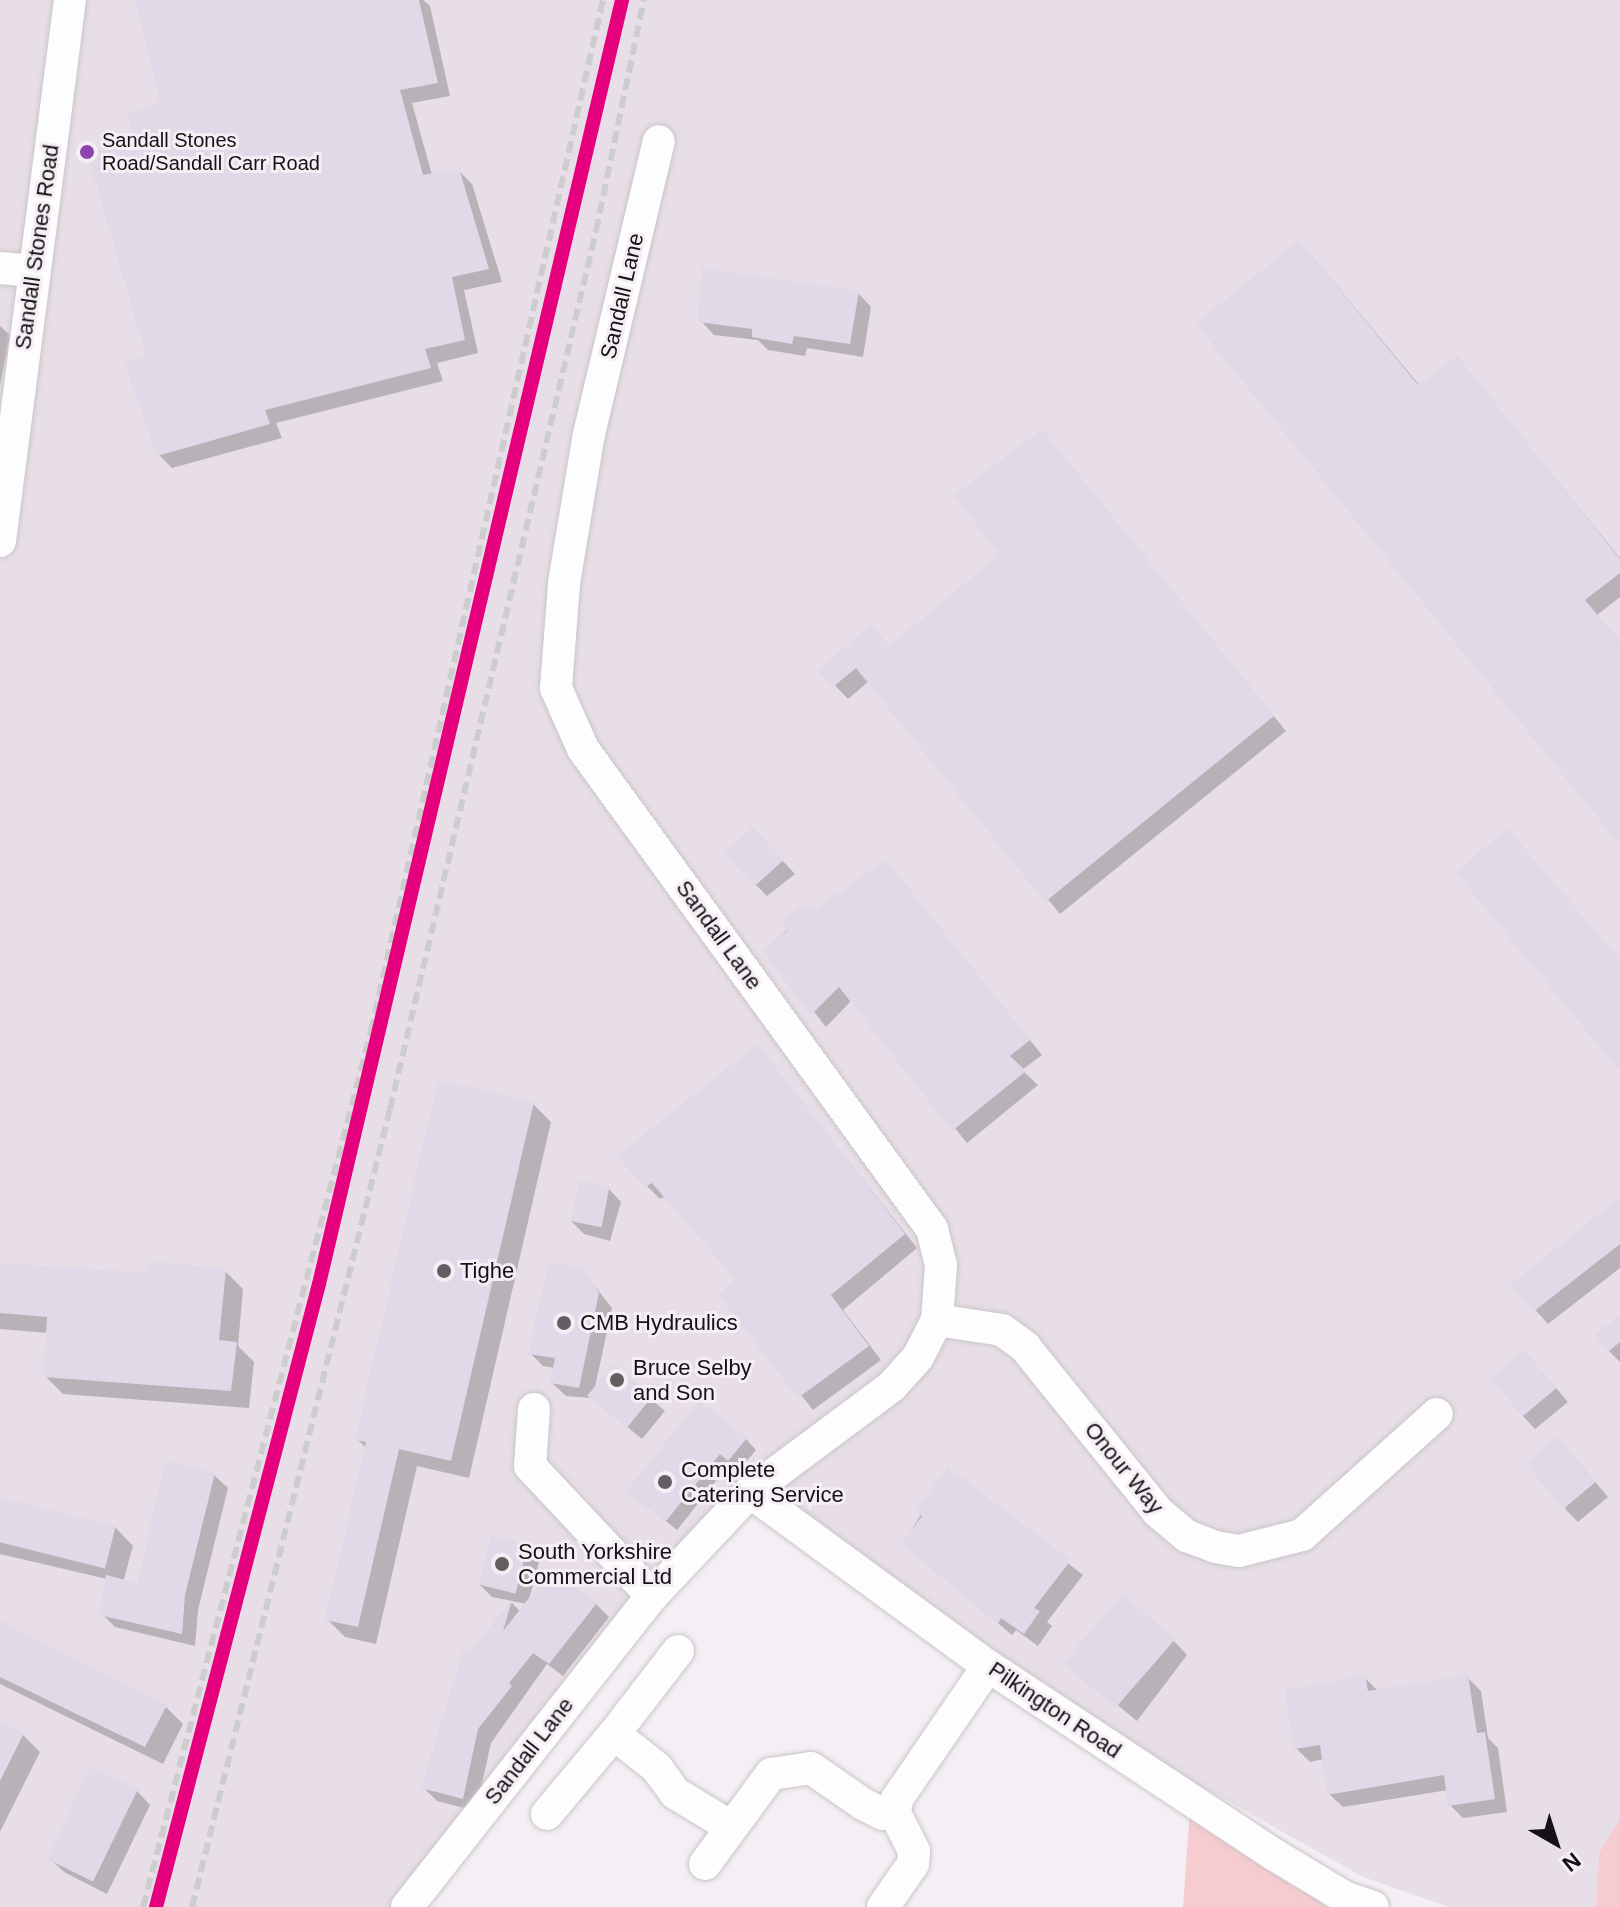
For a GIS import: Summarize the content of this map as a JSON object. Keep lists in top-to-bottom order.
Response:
{
  "streets": {
    "street": [
      "Sandall Stones Road",
      "Sandall Lane",
      "Onour Way",
      "Pilkington Road"
    ]
  },
  "crossings": [
    ["Sandall Lane", "Onour Way"],
    ["Sandall Lane", "Pilkington Road"]
  ],
  "places": [
    "Sandall Stones Road/Sandall Carr Road",
    "Tighe",
    "CMB Hydraulics",
    "Bruce Selby and Son",
    "Complete Catering Service",
    "South Yorkshire Commercial Ltd"
  ],
  "north": "bottom right"
}
